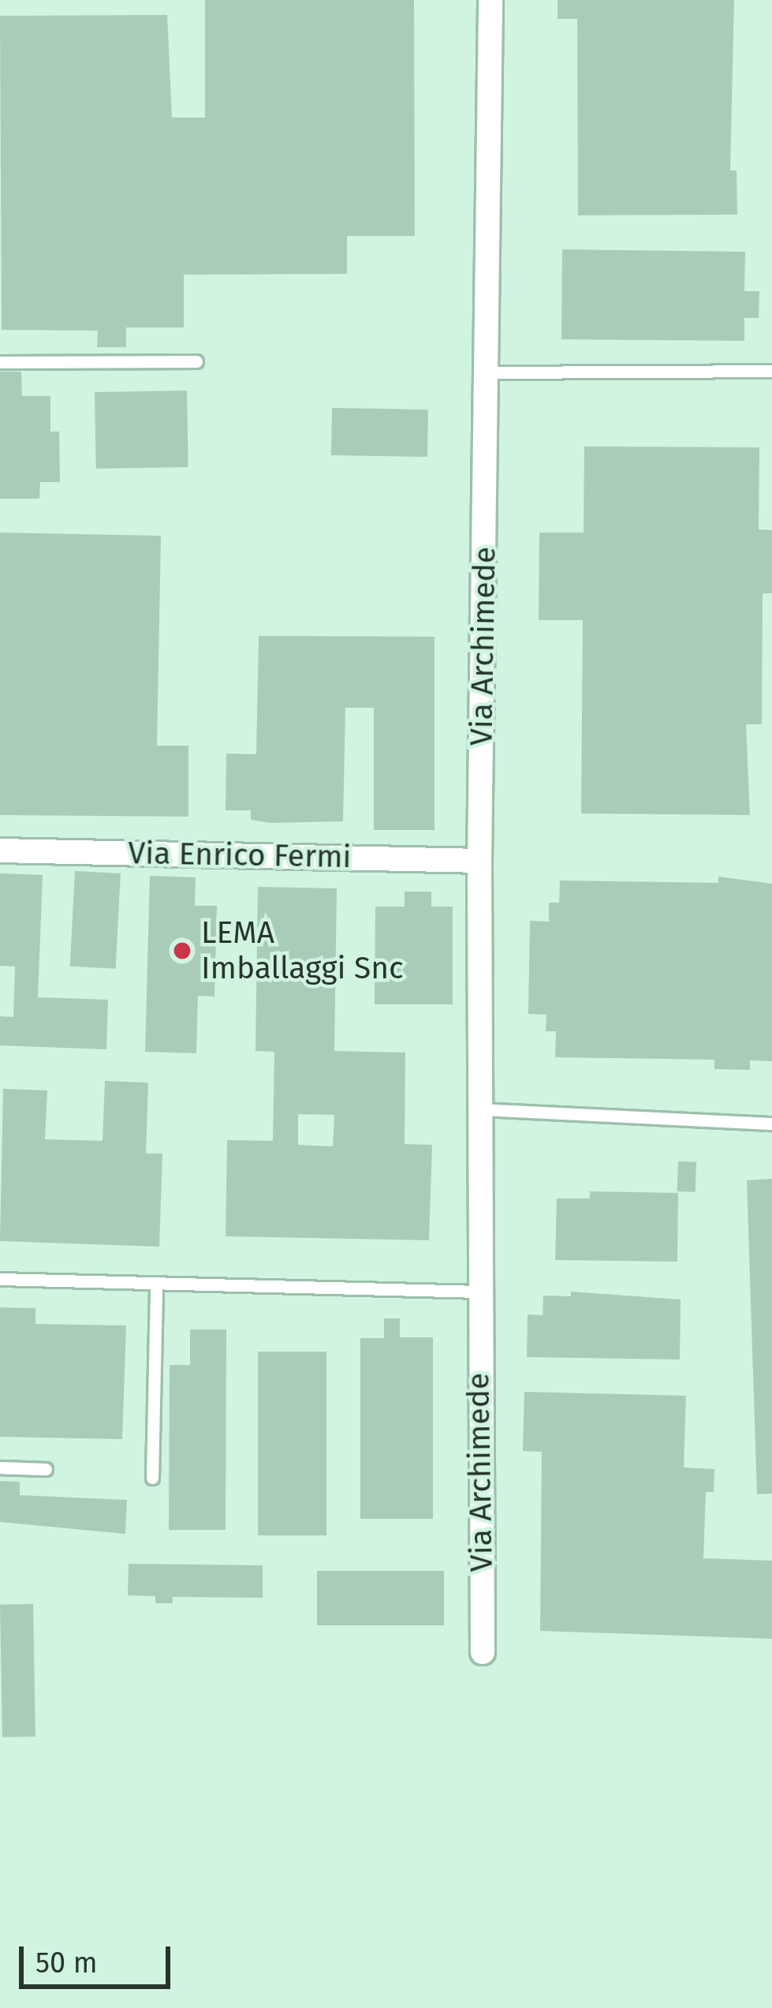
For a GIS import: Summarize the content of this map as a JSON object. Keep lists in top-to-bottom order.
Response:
{
  "streets": {
    "street": ["Via Archimede", "Via Enrico Fermi"]
  },
  "crossings": [
    ["Via Archimede", "Via Enrico Fermi"]
  ],
  "places": ["LEMA Imballaggi Snc"],
  "scale_bar": "50 m"
}
